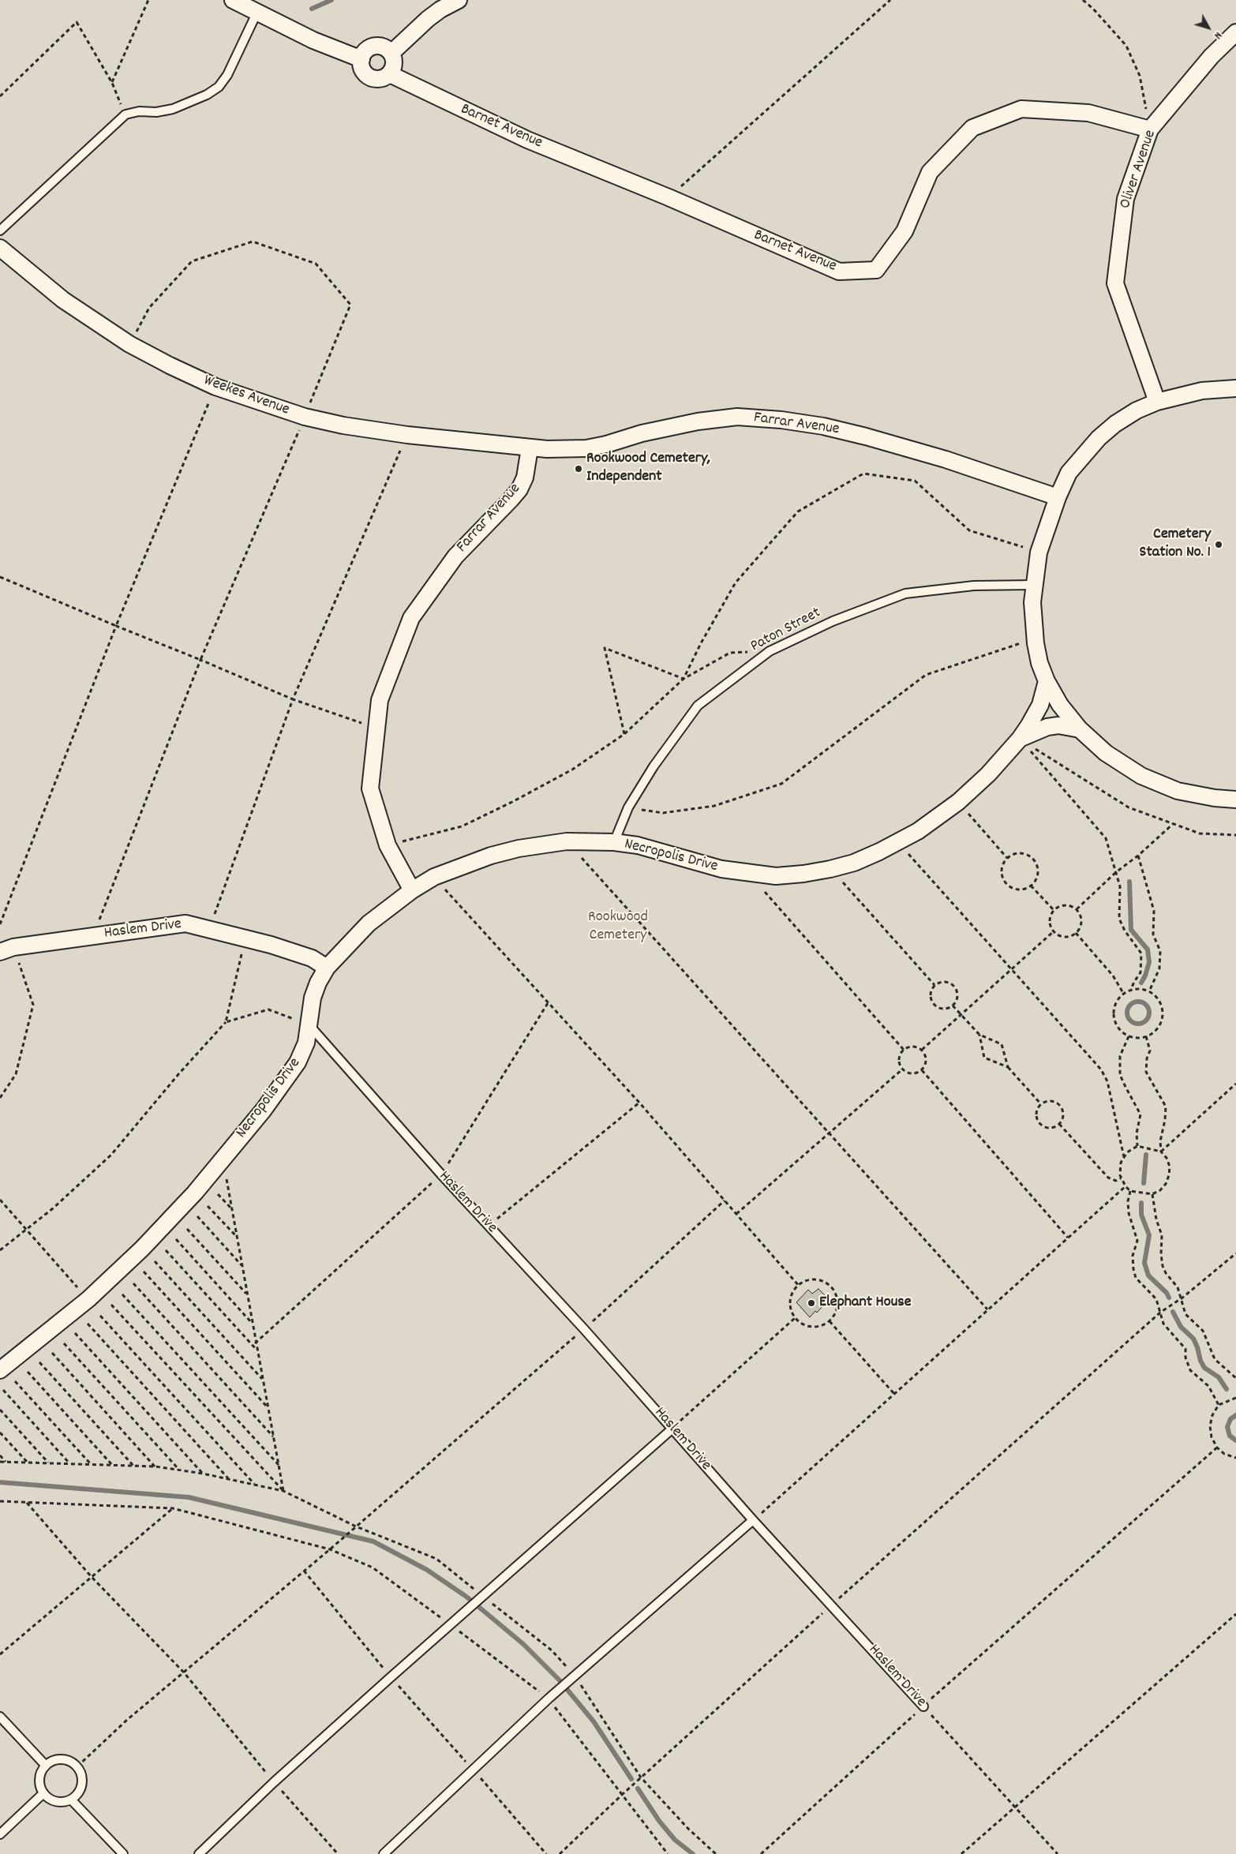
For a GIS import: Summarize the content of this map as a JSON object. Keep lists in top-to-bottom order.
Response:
{
  "streets": {
    "street": [
      "Barnet Avenue",
      "Oliver Avenue",
      "Weekes Avenue",
      "Farrar Avenue",
      "Necropolis Drive",
      "Haslem Drive"
    ],
    "lane": ["Paton Street"]
  },
  "crossings": [
    ["Barnet Avenue", "Oliver Avenue"],
    ["Weekes Avenue", "Farrar Avenue"],
    ["Farrar Avenue", "Necropolis Drive"],
    ["Paton Street", "Necropolis Drive"],
    ["Necropolis Drive", "Haslem Drive"]
  ],
  "parks": ["Rookwood Cemetery"],
  "places": ["Rookwood Cemetery, Independent", "Cemetery Station No. 1", "Elephant House"],
  "north": "bottom right"
}
